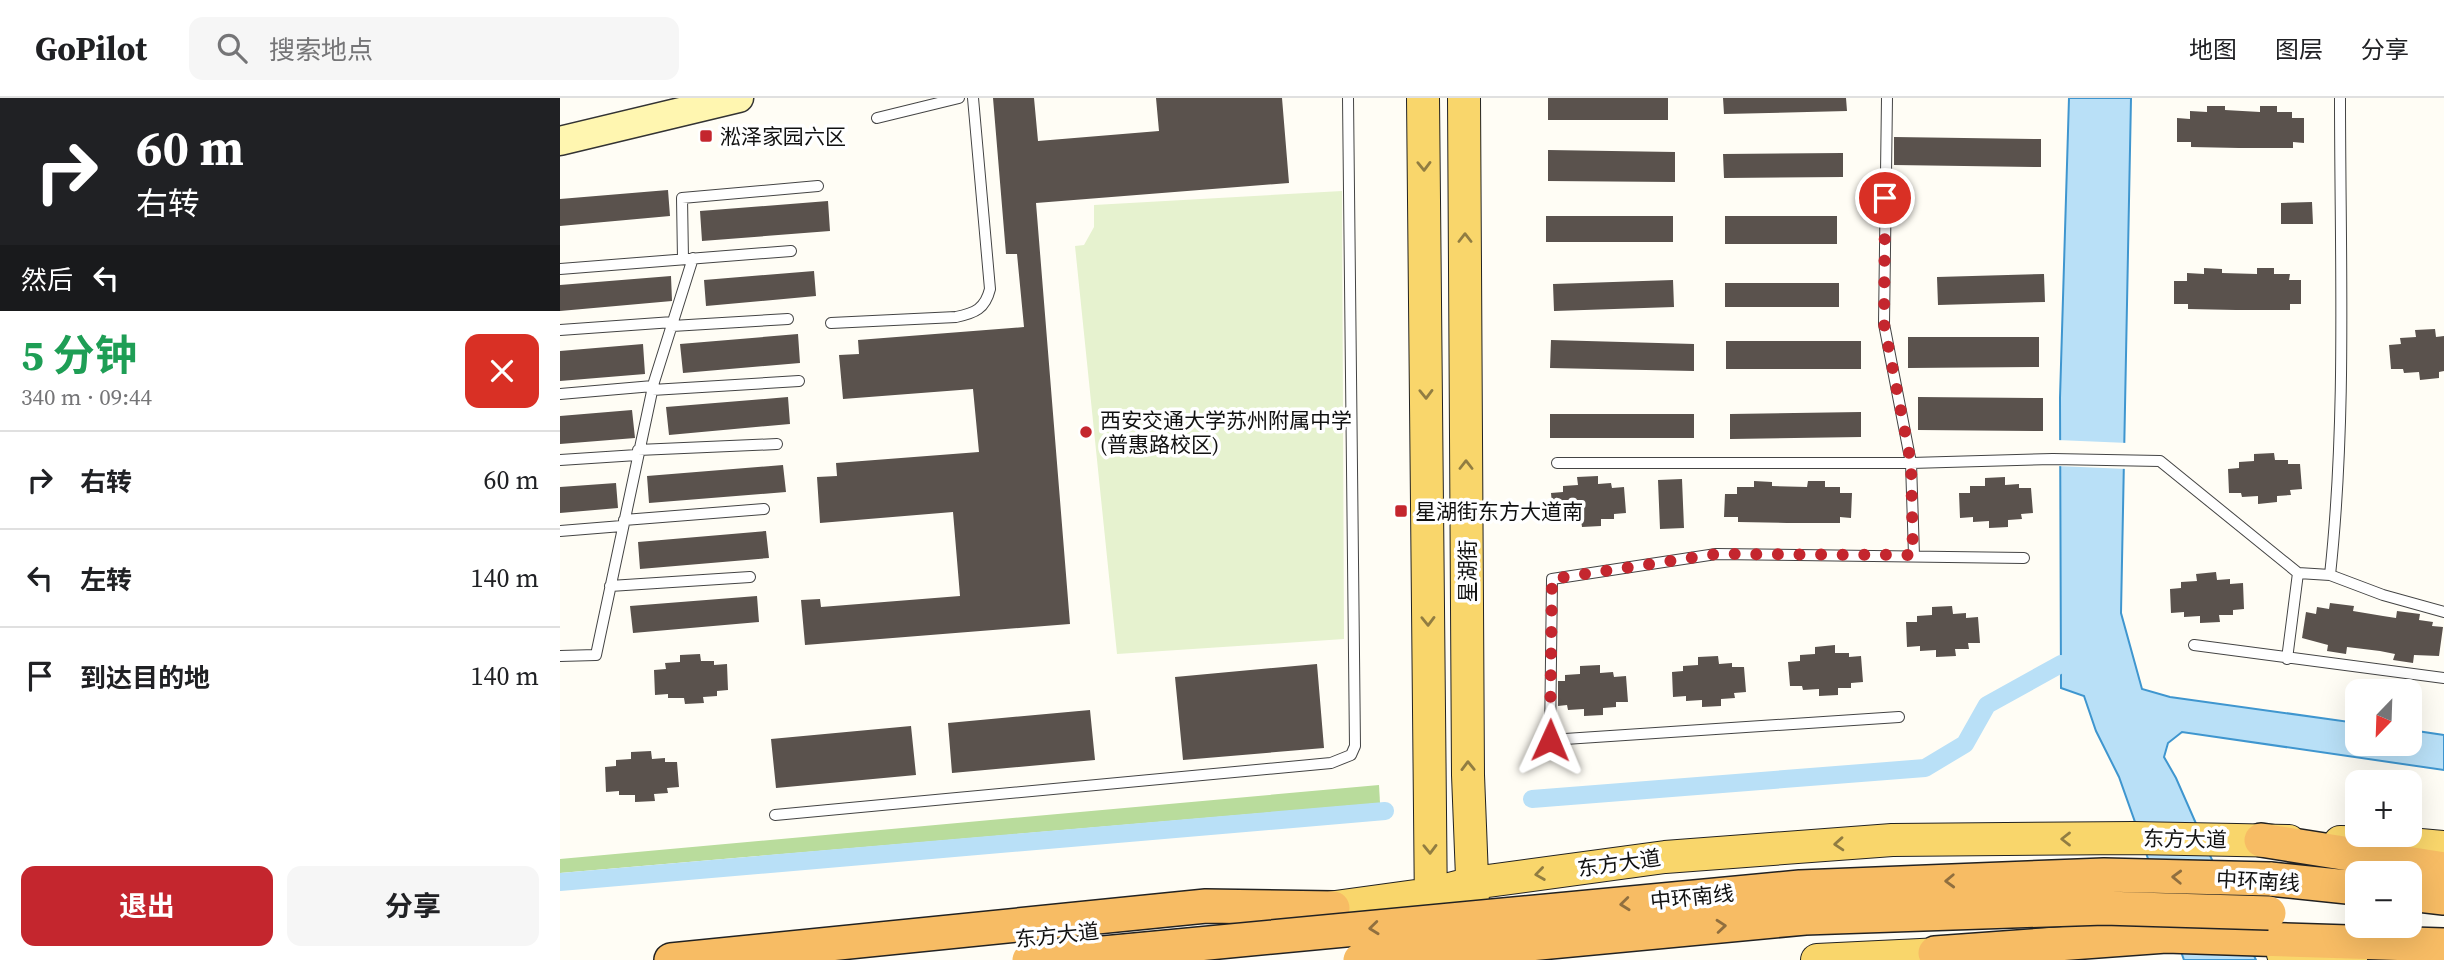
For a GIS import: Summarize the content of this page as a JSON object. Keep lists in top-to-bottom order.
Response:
{
  "streets": {
    "highway": ["中环南线"],
    "main road": ["星湖街", "东方大道"]
  },
  "crossings": [
    ["星湖街", "东方大道"]
  ],
  "places": {
    "transit": ["淞泽家园六区", "星湖街东方大道南"],
    "other": ["西安交通大学苏州附属中学 (普惠路校区)"]
  },
  "north": "bottom left",
  "page": {
    "header": "GoPilot",
    "search": "搜索地点",
    "nav": ["地图", "图层", "分享"],
    "turn": ["60 m", "右转"],
    "then": "然后",
    "heading": ["5 分钟", "340 m · 09:44"],
    "list": [
      {
        "name": "右转",
        "value": "60 m"
      },
      {
        "name": "左转",
        "value": "140 m"
      },
      {
        "name": "到达目的地",
        "value": "140 m"
      }
    ],
    "map_buttons": ["+", "−"],
    "buttons": ["退出", "分享"]
  }
}
